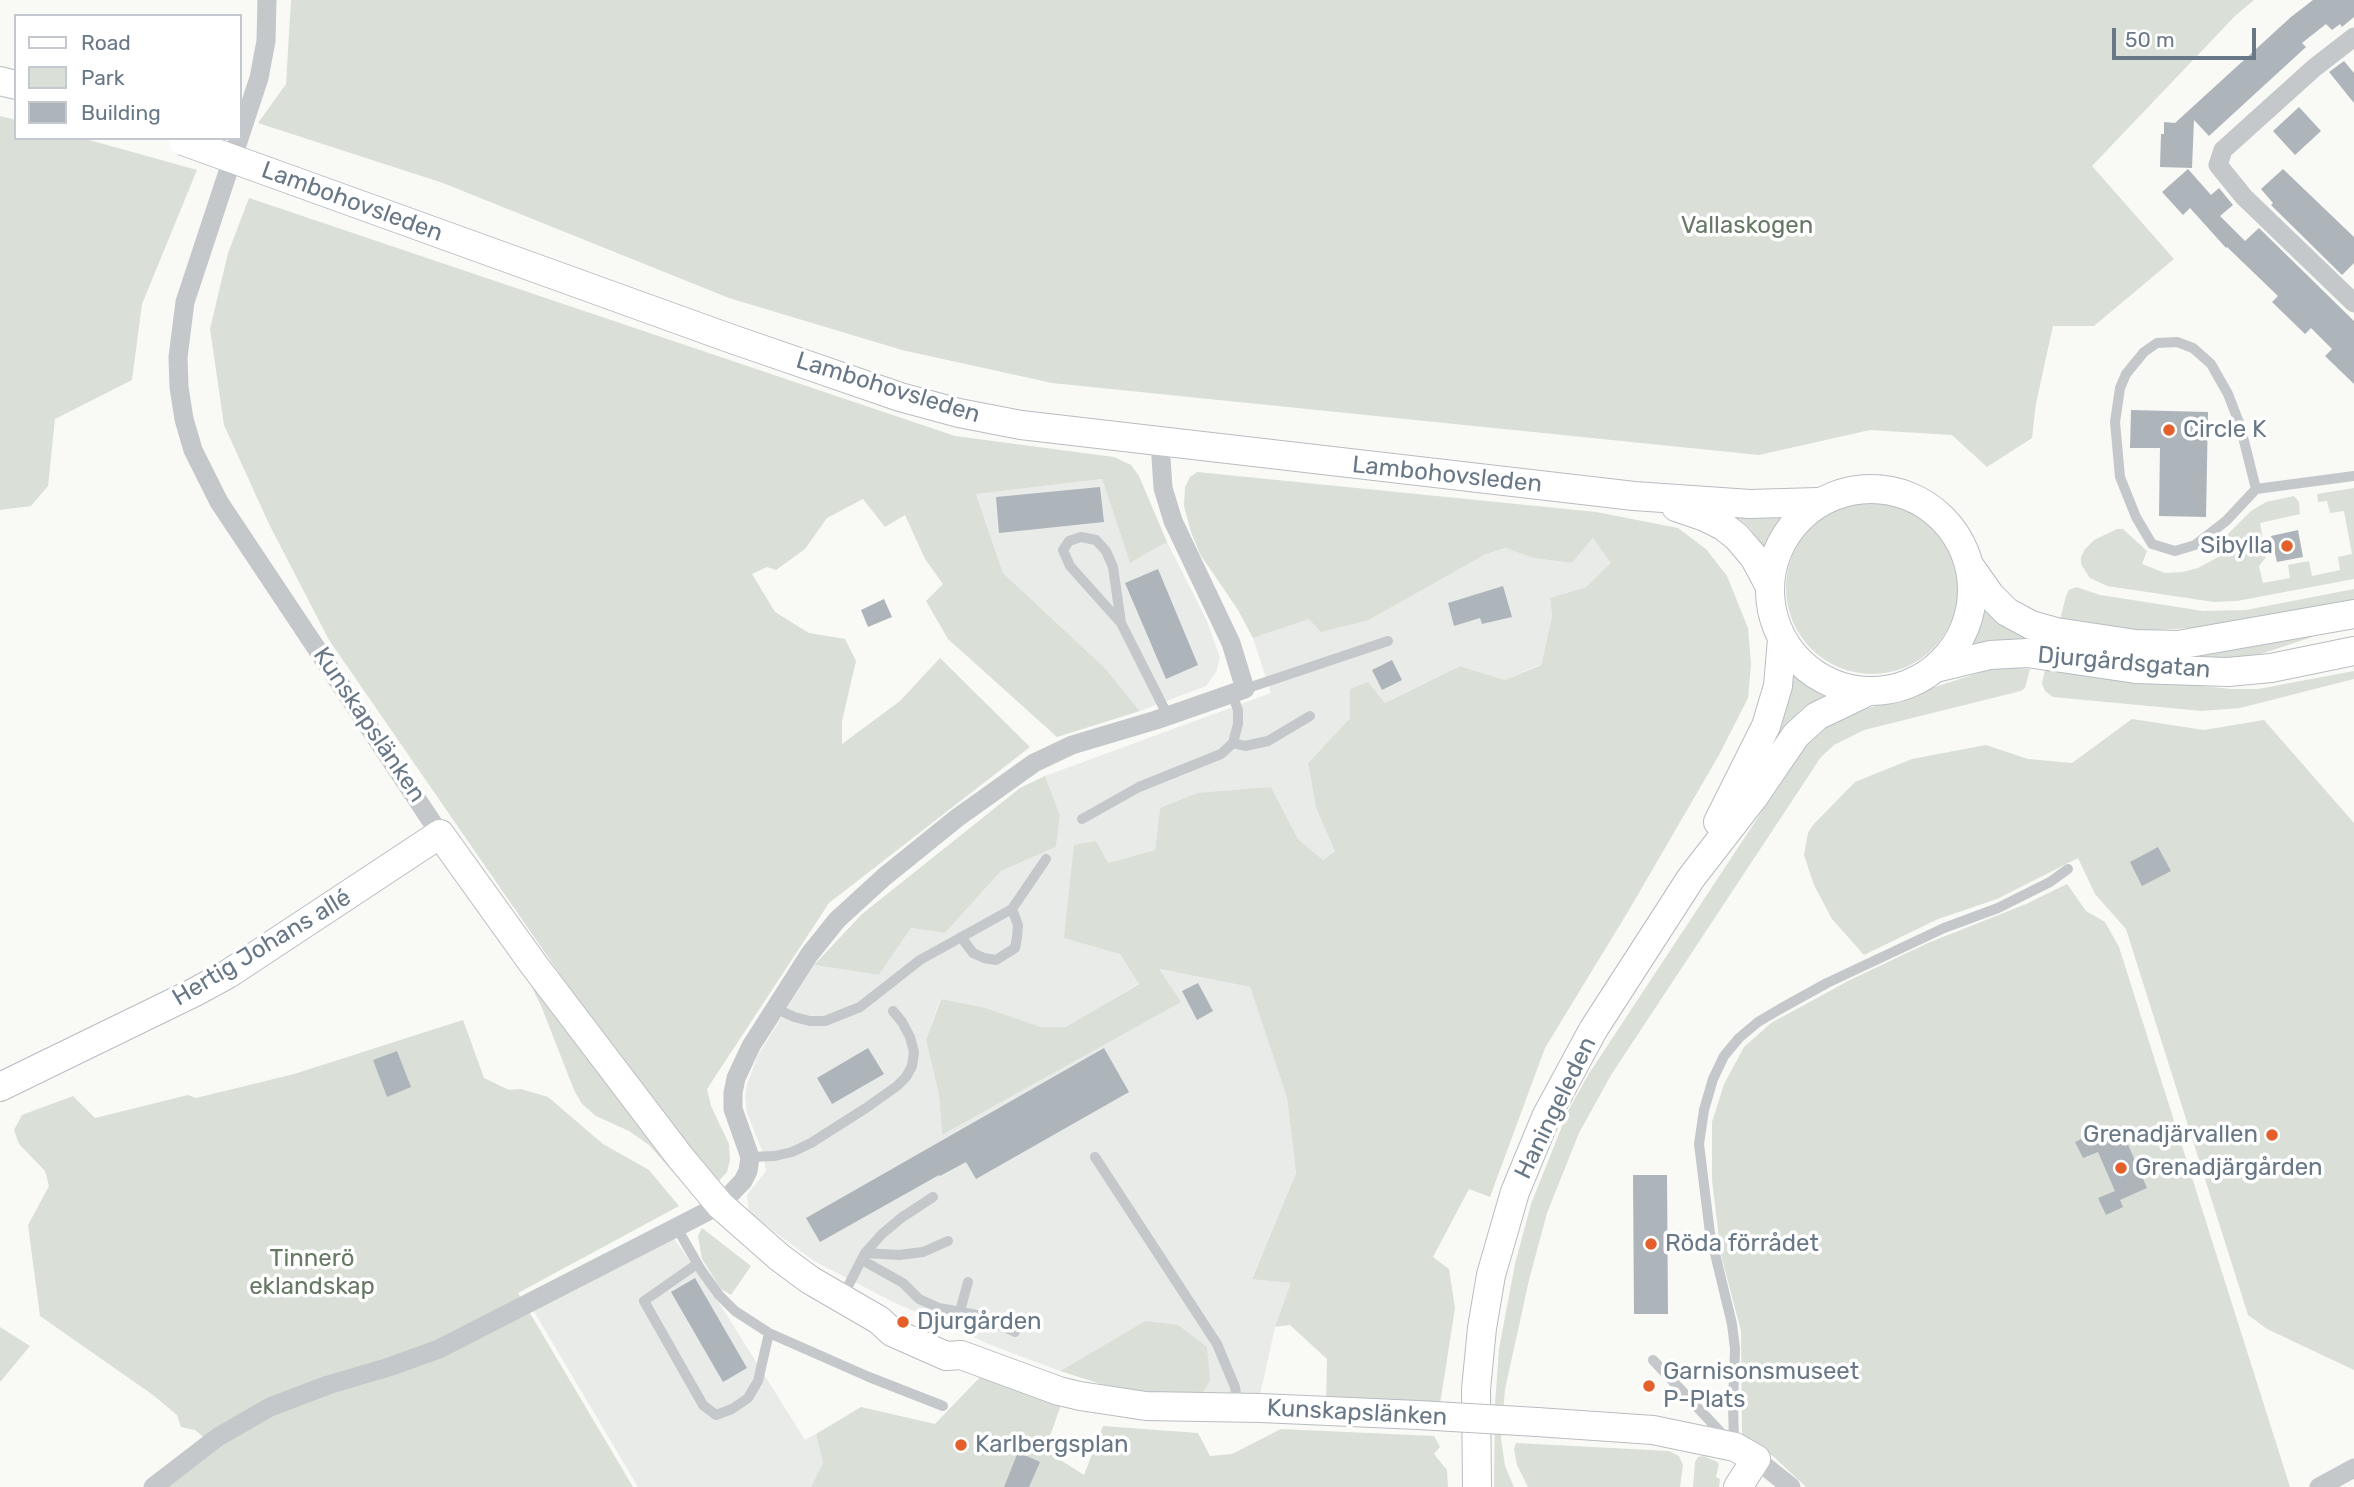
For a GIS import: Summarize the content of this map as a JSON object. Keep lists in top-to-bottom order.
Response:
{
  "streets": {
    "main road": [
      "Lambohovsleden",
      "Djurgårdsgatan",
      "Kunskapslänken",
      "Hertig Johans allé",
      "Haningeleden"
    ]
  },
  "crossings": [
    ["Lambohovsleden", "Djurgårdsgatan"],
    ["Lambohovsleden", "Haningeleden"],
    ["Djurgårdsgatan", "Haningeleden"],
    ["Kunskapslänken", "Hertig Johans allé"]
  ],
  "parks": ["Vallaskogen", "Tinnerö eklandskap"],
  "places": [
    "Circle K",
    "Sibylla",
    "Grenadjärvallen",
    "Grenadjärgården",
    "Röda förrådet",
    "Djurgården",
    "Garnisonsmuseet P-Plats",
    "Karlbergsplan"
  ],
  "legend": ["Road", "Park", "Building"],
  "scale_bar": "50 m"
}
